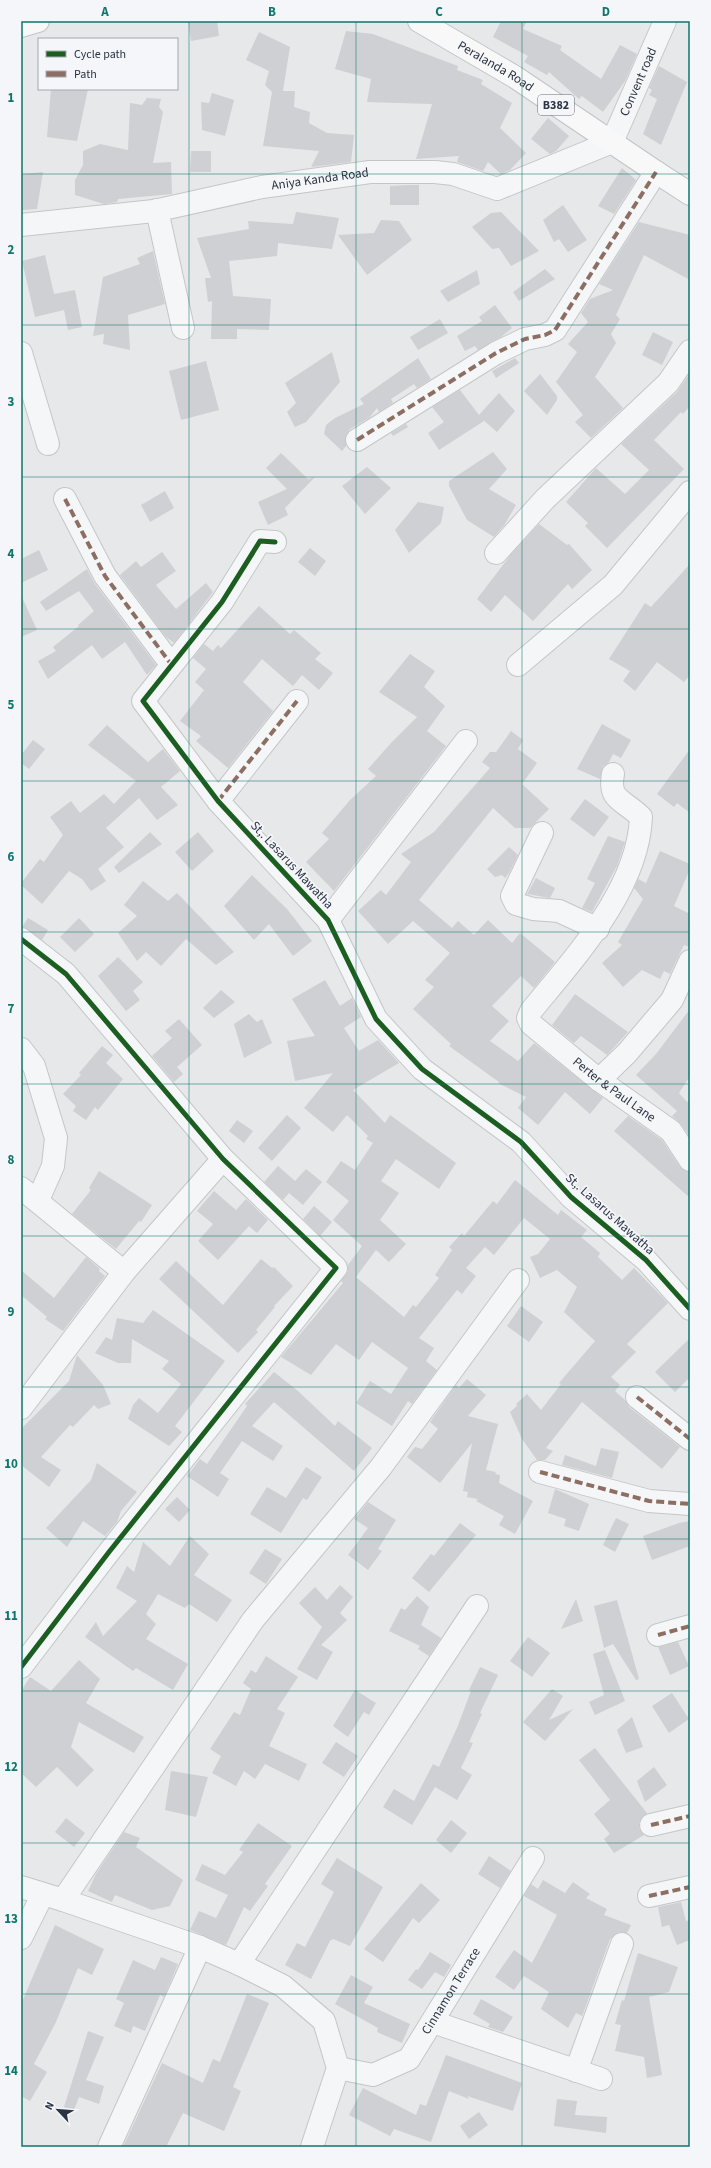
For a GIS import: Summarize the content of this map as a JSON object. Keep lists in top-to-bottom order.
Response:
{
  "streets": {
    "main road": ["Peralanda Road", "B382"],
    "street": [
      "Convent road",
      "Aniya Kanda Road",
      "St,. Lasarus Mawatha",
      "Perter & Paul Lane",
      "Cinnamon Terrace"
    ]
  },
  "crossings": [
    ["Peralanda Road", "Convent road"],
    ["Peralanda Road", "Aniya Kanda Road"],
    ["Convent road", "Aniya Kanda Road"]
  ],
  "legend": ["Cycle path", "Path"],
  "north": "top left",
  "grid": {
    "columns": [
      "A",
      "B",
      "C",
      "D"
    ],
    "rows": [
      "1",
      "2",
      "3",
      "4",
      "5",
      "6",
      "7",
      "8",
      "9",
      "10",
      "11",
      "12",
      "13",
      "14"
    ]
  }
}
